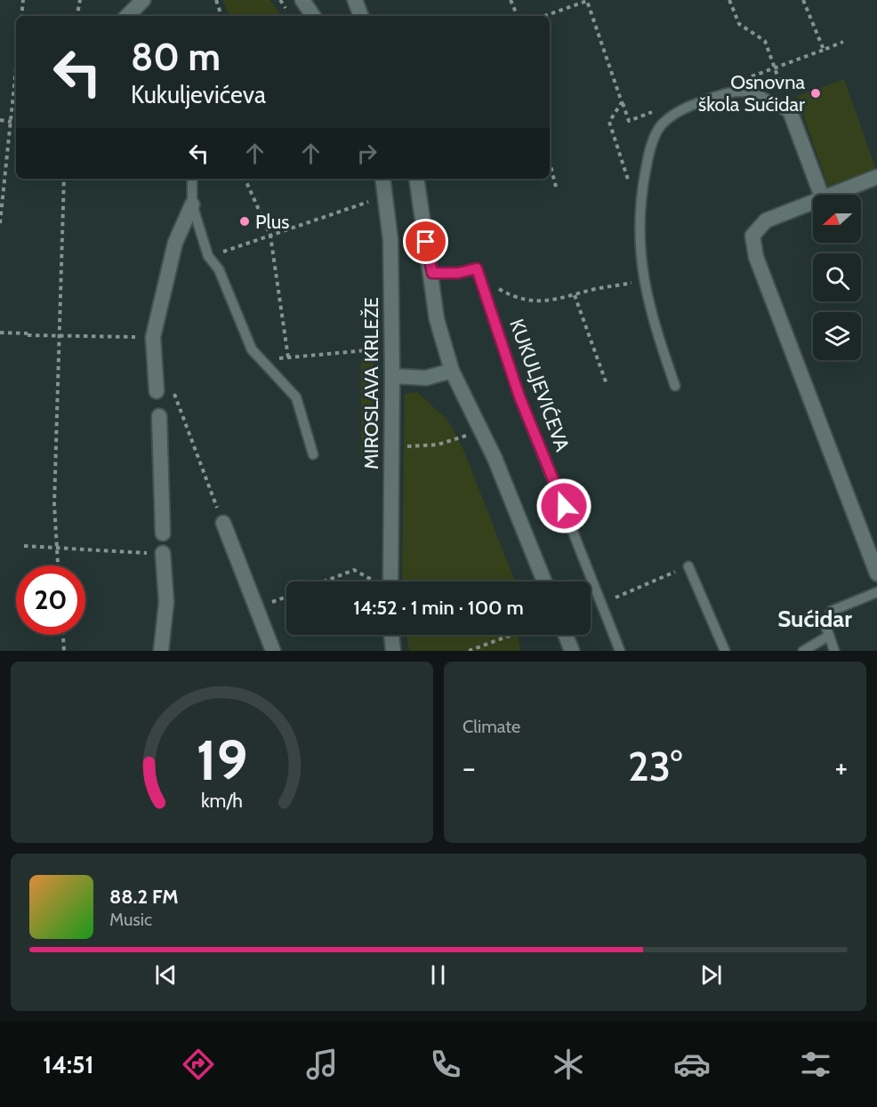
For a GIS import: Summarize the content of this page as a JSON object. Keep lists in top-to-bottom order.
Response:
{
  "streets": {
    "street": ["MIROSLAVA KRLEŽE"],
    "lane": ["KUKULJEVIĆEVA"]
  },
  "districts": ["Sućidar"],
  "places": ["Osnovna škola Sućidar", "Plus"],
  "north": "left",
  "page": {
    "turn": ["80 m", "Kukuljevićeva"],
    "limit": "20",
    "trip": "14:52 · 1 min · 100 m",
    "tile": "Climate",
    "heat": ["−", "23°", "+"],
    "song": ["88.2 FM", "Music"],
    "tabs": "14:51",
    "gauge": ["19", "km/h"]
  }
}
